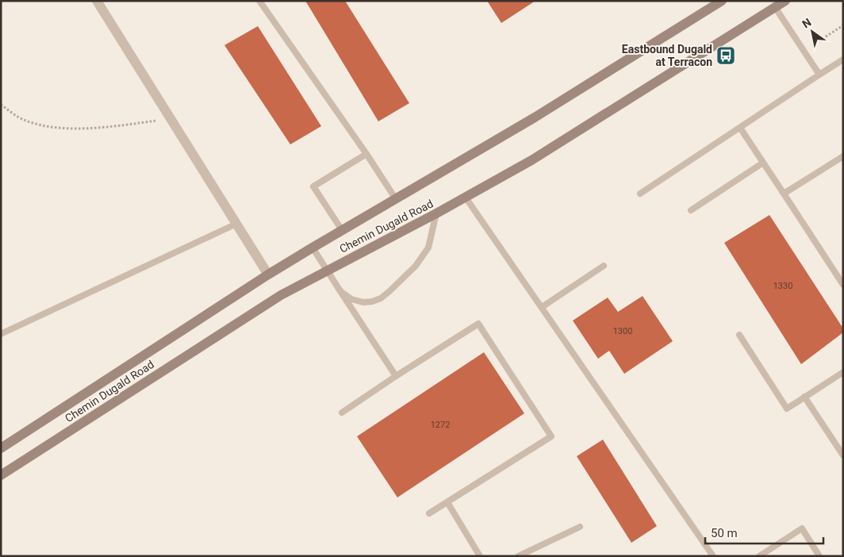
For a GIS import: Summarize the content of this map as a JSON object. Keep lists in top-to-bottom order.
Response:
{
  "streets": {
    "main road": ["Chemin Dugald Road"]
  },
  "places": {
    "bus stop": ["Eastbound Dugald at Terracon"]
  },
  "house_numbers": ["1330", "1300", "1272"],
  "scale_bar": "50 m",
  "north": "top left"
}
